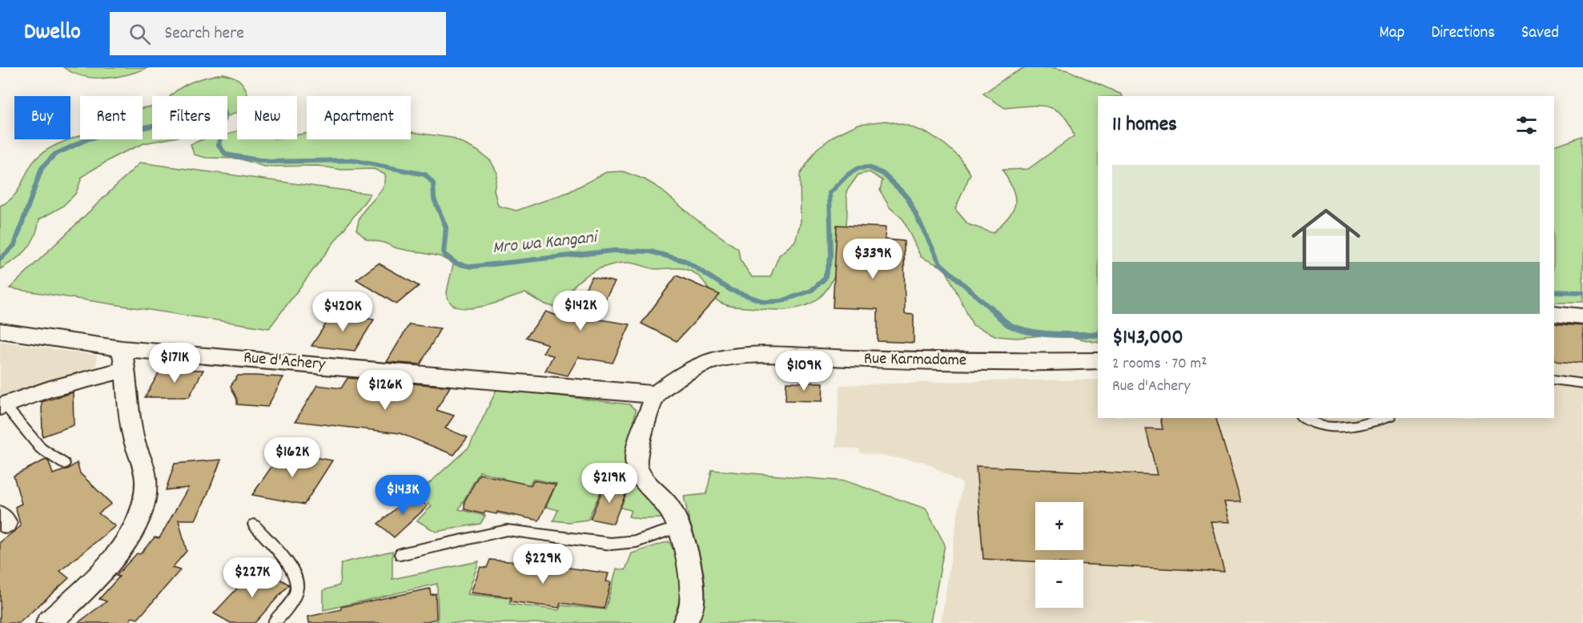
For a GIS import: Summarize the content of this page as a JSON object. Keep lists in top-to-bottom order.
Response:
{
  "streets": {
    "street": ["Rue Karmadame", "Rue d'Achery"]
  },
  "crossings": [
    ["Rue Karmadame", "Rue d'Achery"]
  ],
  "water": ["Mro wa Kangani"],
  "page": {
    "header": "Dwello",
    "search": "Search here",
    "nav": ["Map", "Directions", "Saved"],
    "chip": [
      "Buy",
      "Rent",
      "Filters",
      "New",
      "Apartment"
    ],
    "heading": "11 homes",
    "list": [
      {
        "name": "$143,000",
        "note": "2 rooms · 70 m² · Rue d'Achery"
      }
    ],
    "price": [
      "$339K",
      "$142K",
      "$420K",
      "$171K",
      "$109K",
      "$126K",
      "$162K",
      "$219K",
      "$143K",
      "$229K",
      "$227K"
    ],
    "map_buttons": ["+", "−"]
  }
}
